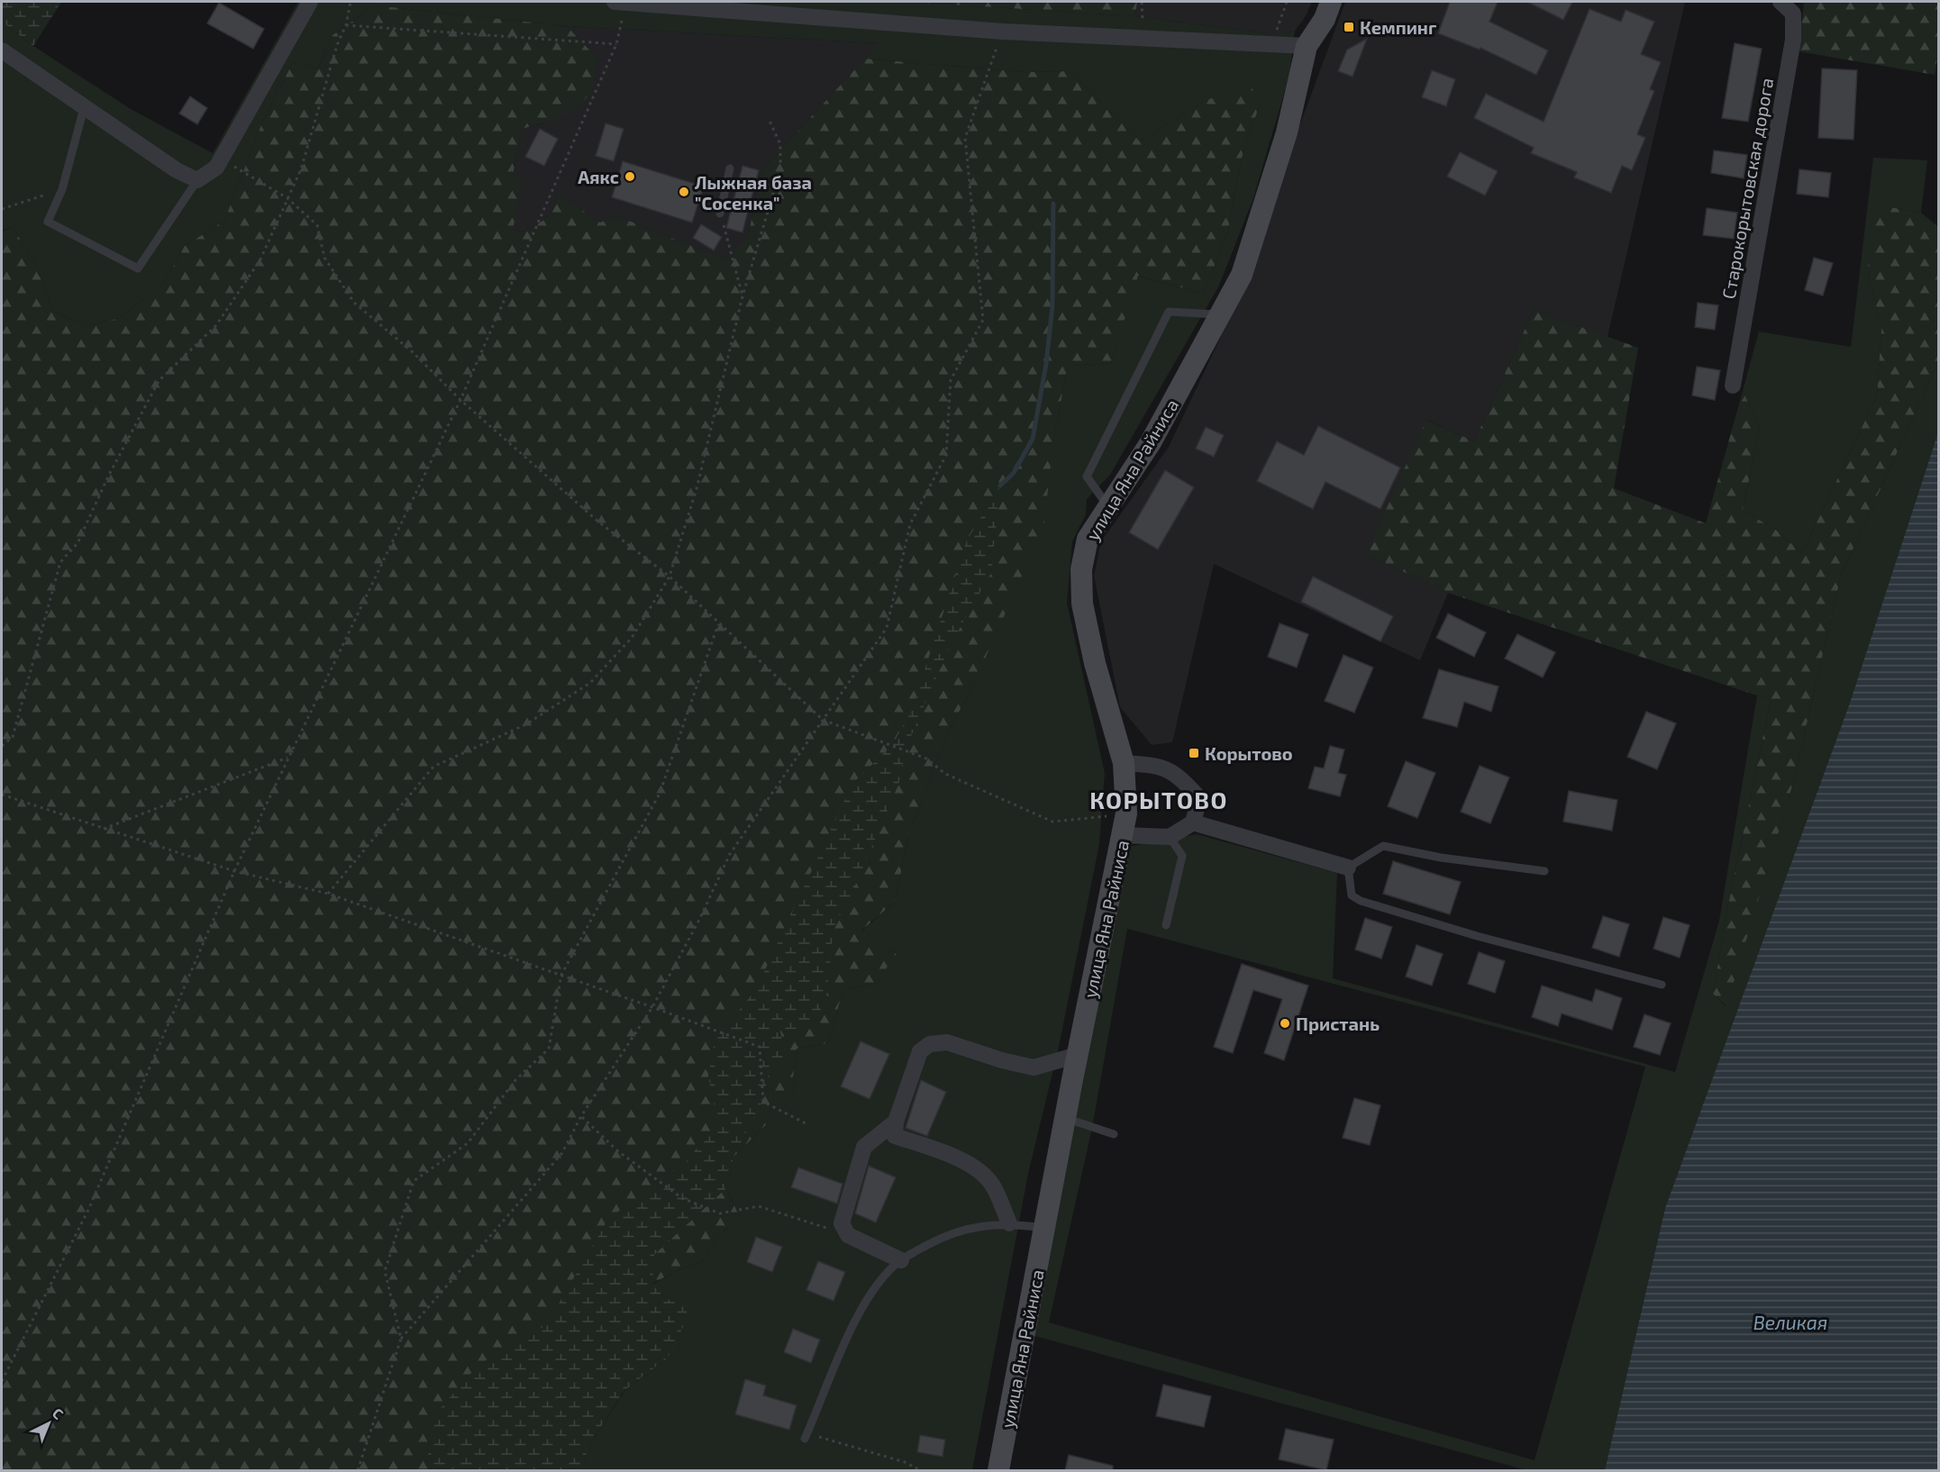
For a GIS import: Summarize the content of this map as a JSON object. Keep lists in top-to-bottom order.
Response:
{
  "streets": {
    "street": ["Старокорытовская дорога", "улица Яна Райниса"]
  },
  "districts": ["КОРЫТОВО"],
  "water": ["Великая"],
  "places": {
    "transit": ["Кемпинг", "Корытово"],
    "other": ["Аякс", "Лыжная база \"Сосенка\"", "Пристань"]
  },
  "north": "top right"
}
